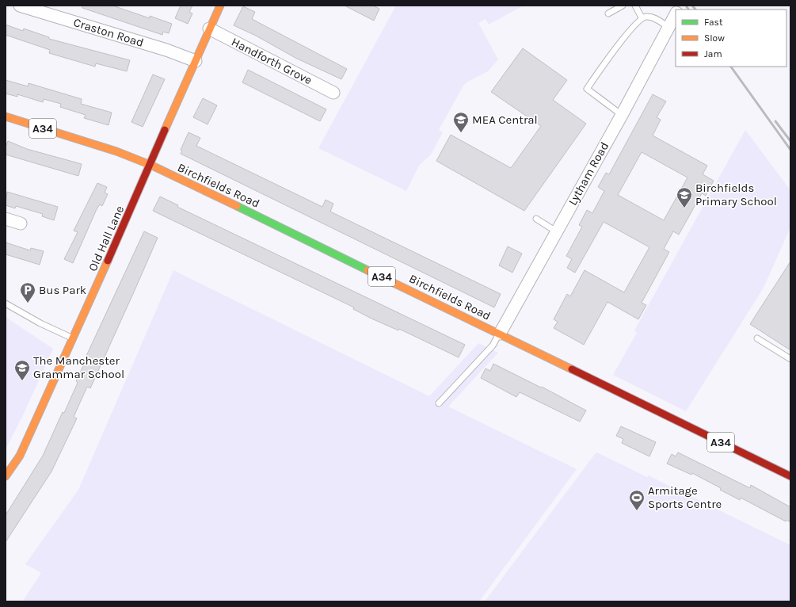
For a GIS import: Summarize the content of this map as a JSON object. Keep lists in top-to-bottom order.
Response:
{
  "streets": {
    "main road": ["A34", "Birchfields Road", "Old Hall Lane"],
    "street": ["Craston Road", "Handforth Grove", "Lytham Road"]
  },
  "crossings": [
    ["Craston Road", "Old Hall Lane"],
    ["Handforth Grove", "Old Hall Lane"],
    ["Lytham Road", "Birchfields Road"],
    ["Birchfields Road", "Old Hall Lane"]
  ],
  "places": {
    "school or university": ["MEA Central", "Birchfields Primary School", "The Manchester Grammar School"],
    "parking": ["Bus Park"],
    "sports": ["Armitage Sports Centre"]
  },
  "legend": ["Fast", "Slow", "Jam"]
}
